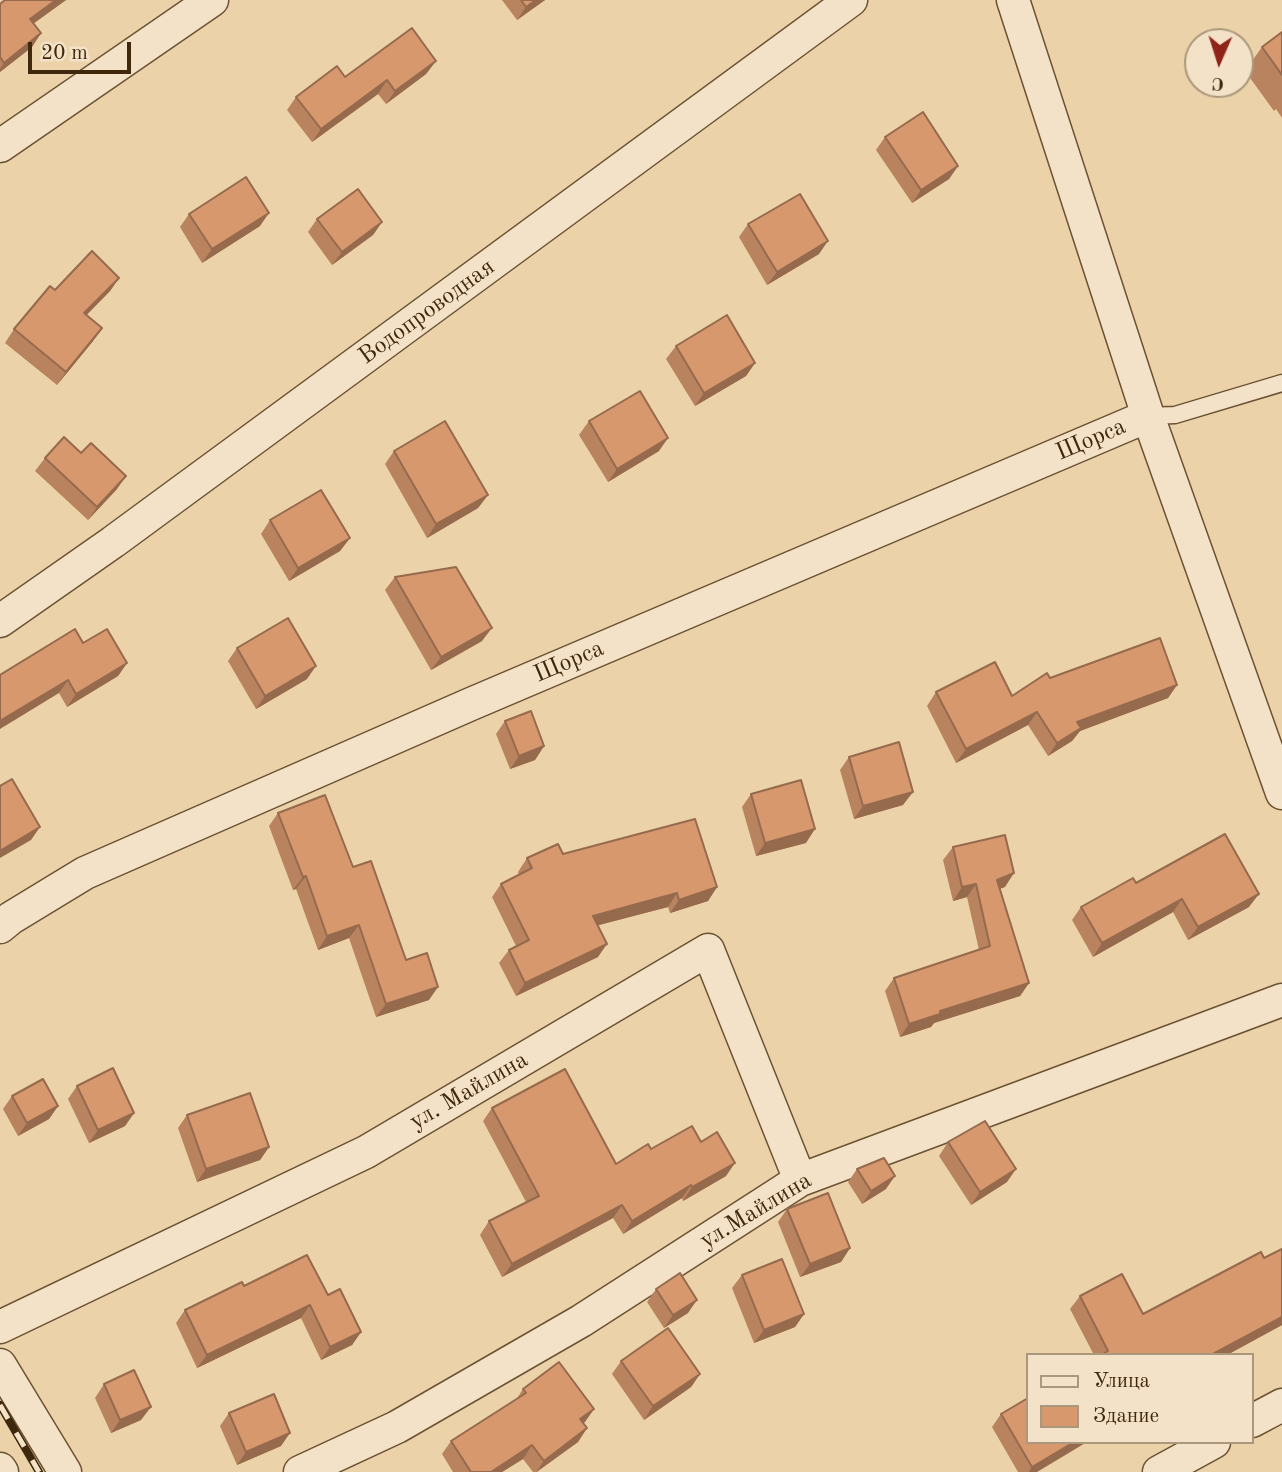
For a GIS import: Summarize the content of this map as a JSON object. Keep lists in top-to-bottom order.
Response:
{
  "streets": {
    "street": [
      "Водопроводная",
      "Щорса",
      "ул. Майлина",
      "ул.Майлина"
    ]
  },
  "crossings": [
    ["ул. Майлина", "ул.Майлина"]
  ],
  "legend": ["Улица", "Здание"],
  "scale_bar": "20 m",
  "north": "bottom"
}
